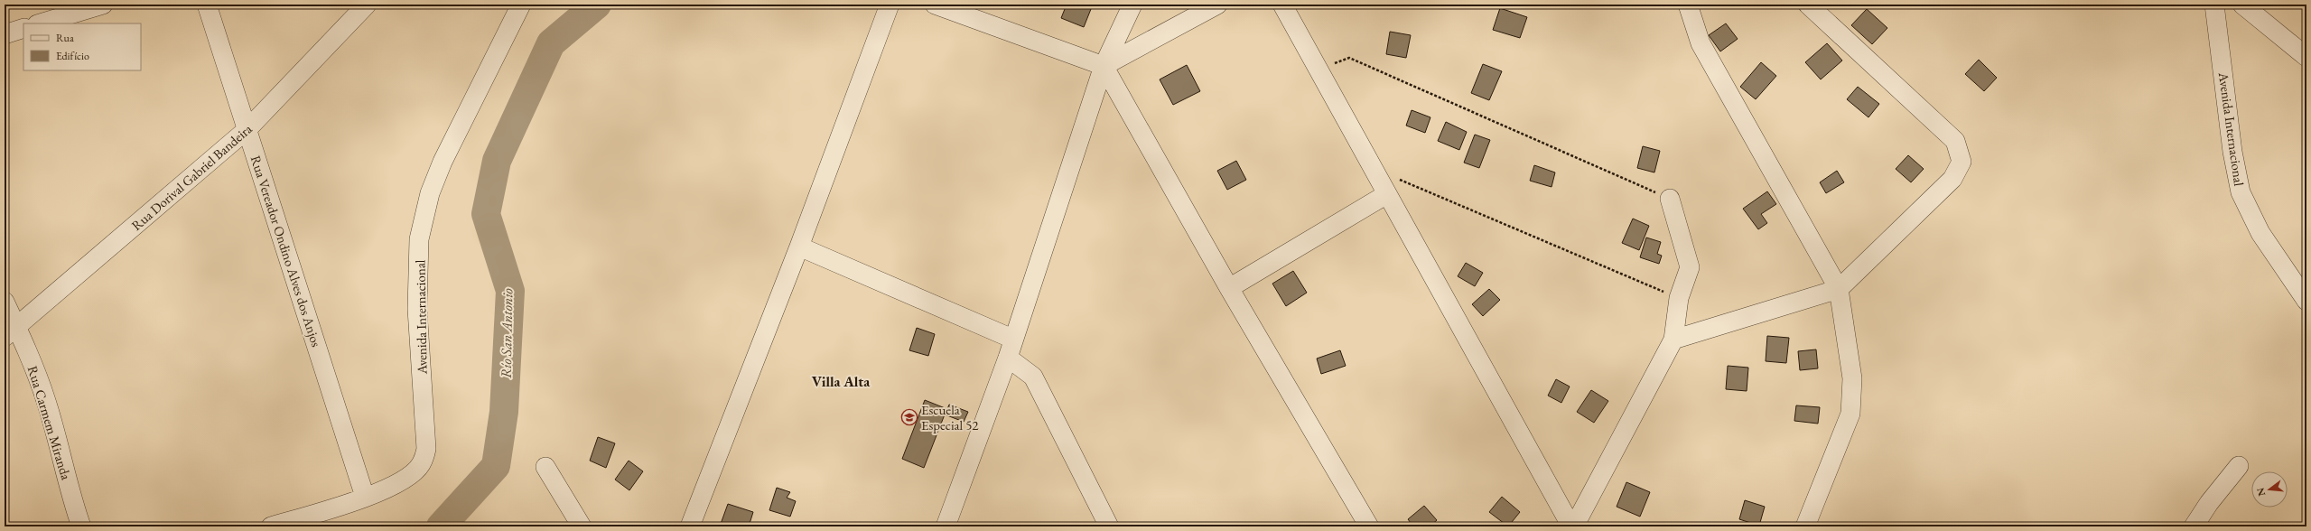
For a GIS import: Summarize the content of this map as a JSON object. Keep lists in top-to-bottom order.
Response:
{
  "streets": {
    "street": [
      "Avenida Internacional",
      "Rua Dorival Gabriel Bandeira",
      "Rua Vereador Ondino Alves dos Anjos",
      "Rua Carmem Miranda"
    ]
  },
  "crossings": [
    ["Avenida Internacional", "Rua Vereador Ondino Alves dos Anjos"],
    ["Rua Dorival Gabriel Bandeira", "Rua Vereador Ondino Alves dos Anjos"],
    ["Rua Dorival Gabriel Bandeira", "Rua Carmem Miranda"]
  ],
  "districts": ["Villa Alta"],
  "water": ["Río San Antonio"],
  "places": {
    "school or university": ["Escuela Especial 52"]
  },
  "legend": ["Rua", "Edifício"],
  "north": "left"
}
